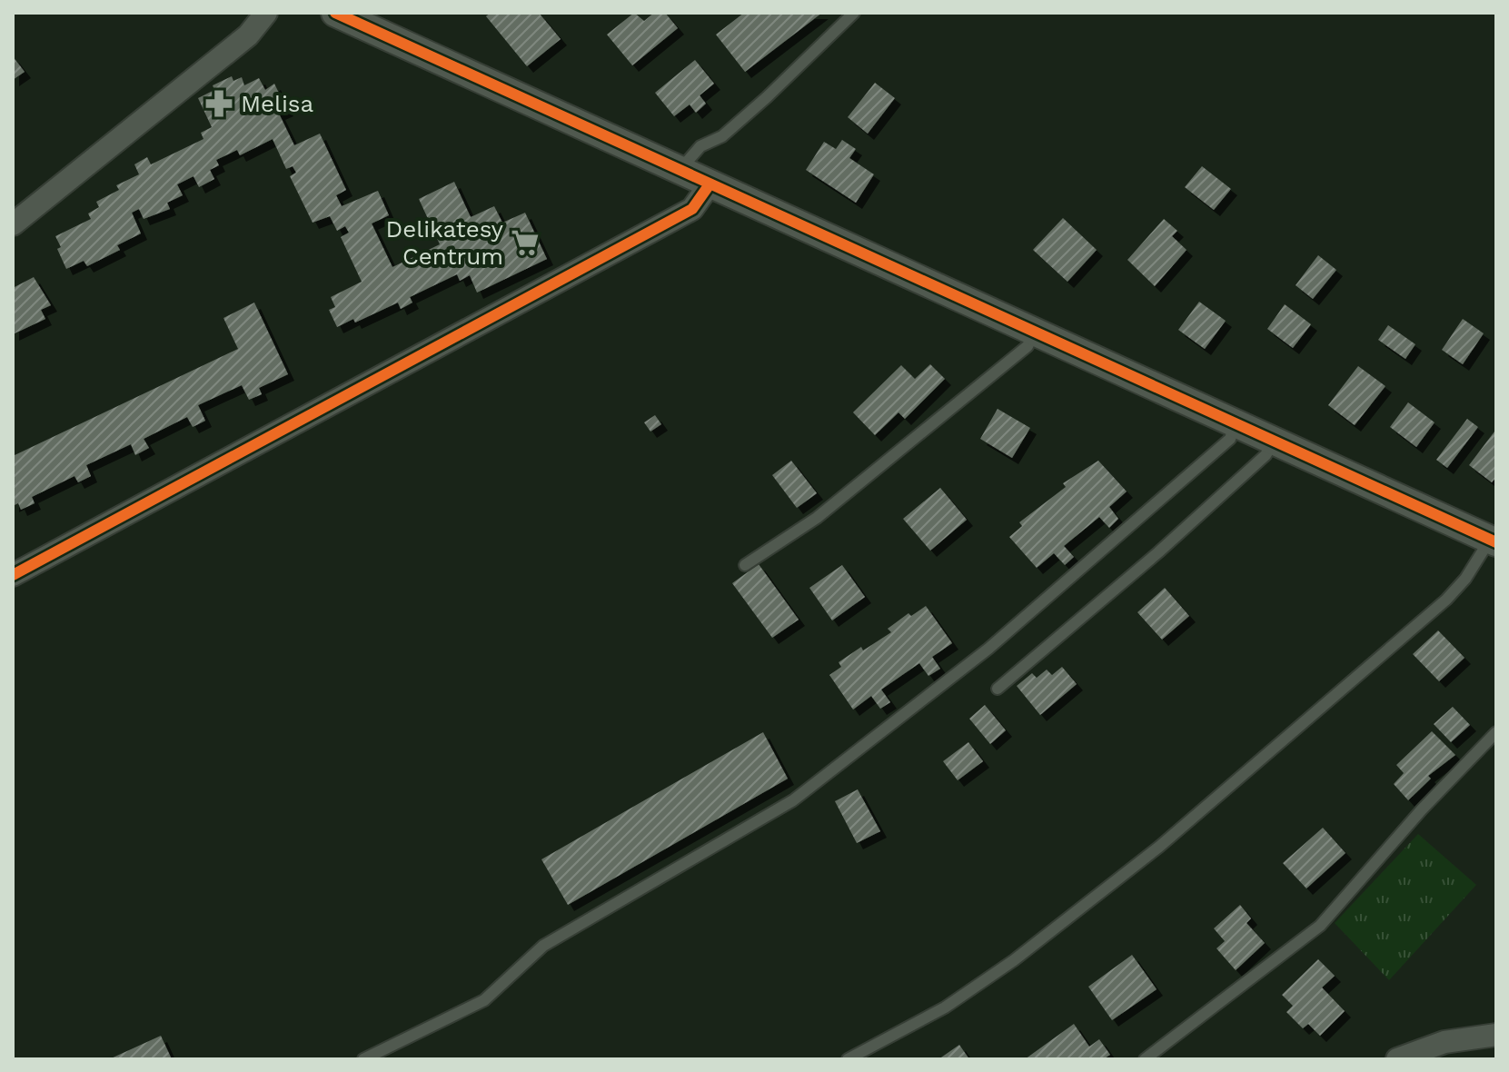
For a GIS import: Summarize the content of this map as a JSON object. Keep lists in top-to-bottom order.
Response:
{
  "places": {
    "pharmacy": ["Melisa"],
    "supermarket": ["Delikatesy Centrum"]
  }
}
